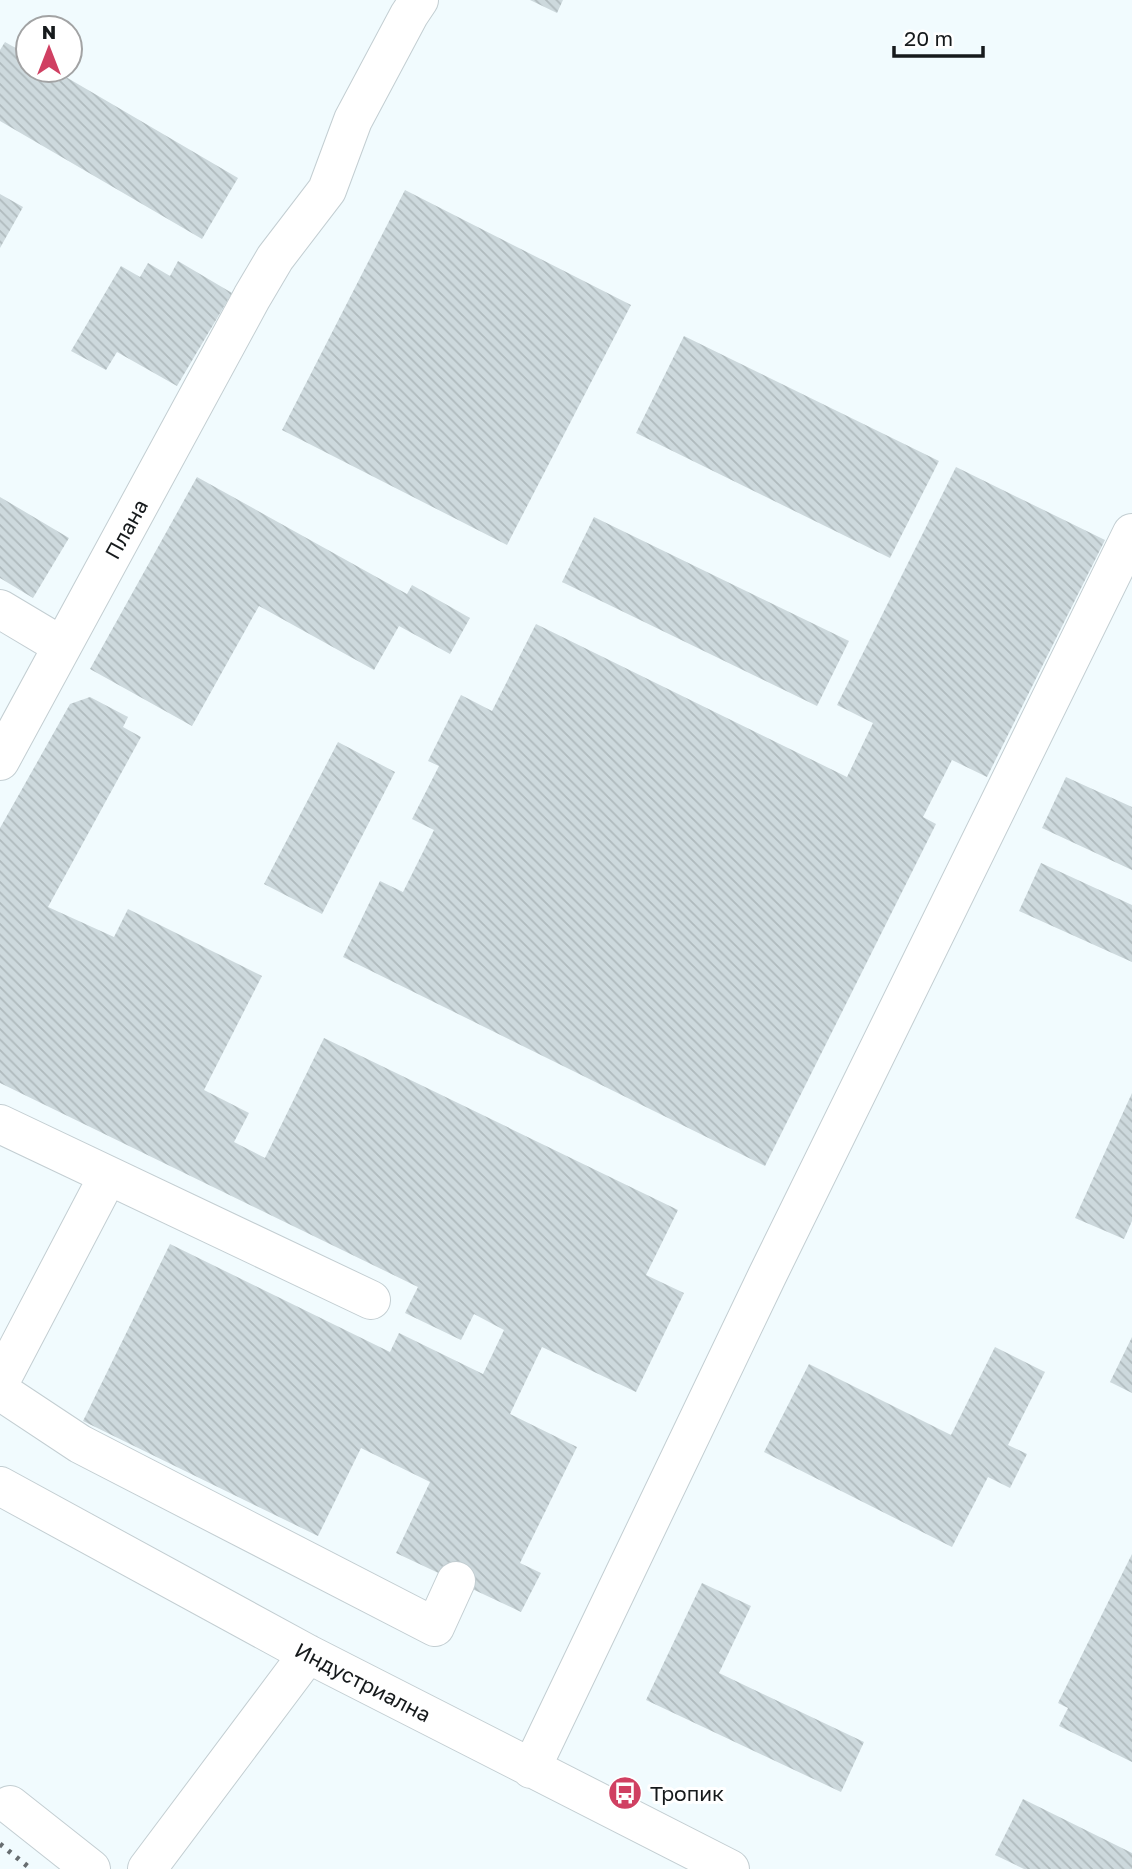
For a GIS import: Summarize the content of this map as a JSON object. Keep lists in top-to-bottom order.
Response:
{
  "streets": {
    "street": ["Плана", "Индустриална"]
  },
  "places": {
    "bus stop": ["Тропик"]
  },
  "scale_bar": "20 m",
  "north": "top"
}
